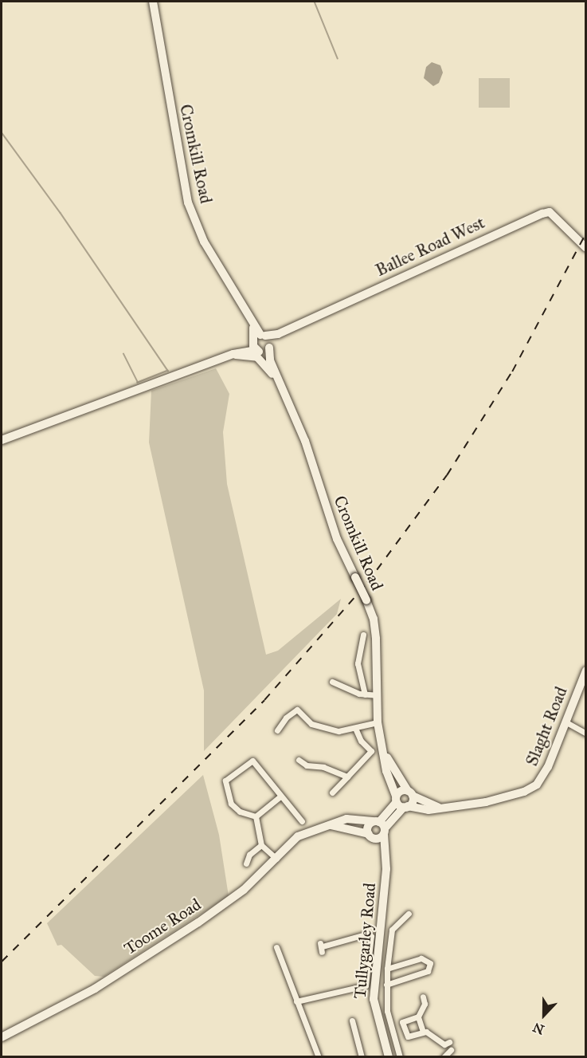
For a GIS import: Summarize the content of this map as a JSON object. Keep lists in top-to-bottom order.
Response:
{
  "streets": {
    "street": [
      "Cromkill Road",
      "Ballee Road West",
      "Slaght Road",
      "Toome Road",
      "Tullygarley Road"
    ]
  },
  "crossings": [
    ["Cromkill Road", "Ballee Road West"],
    ["Cromkill Road", "Slaght Road"],
    ["Toome Road", "Tullygarley Road"]
  ],
  "north": "bottom"
}
